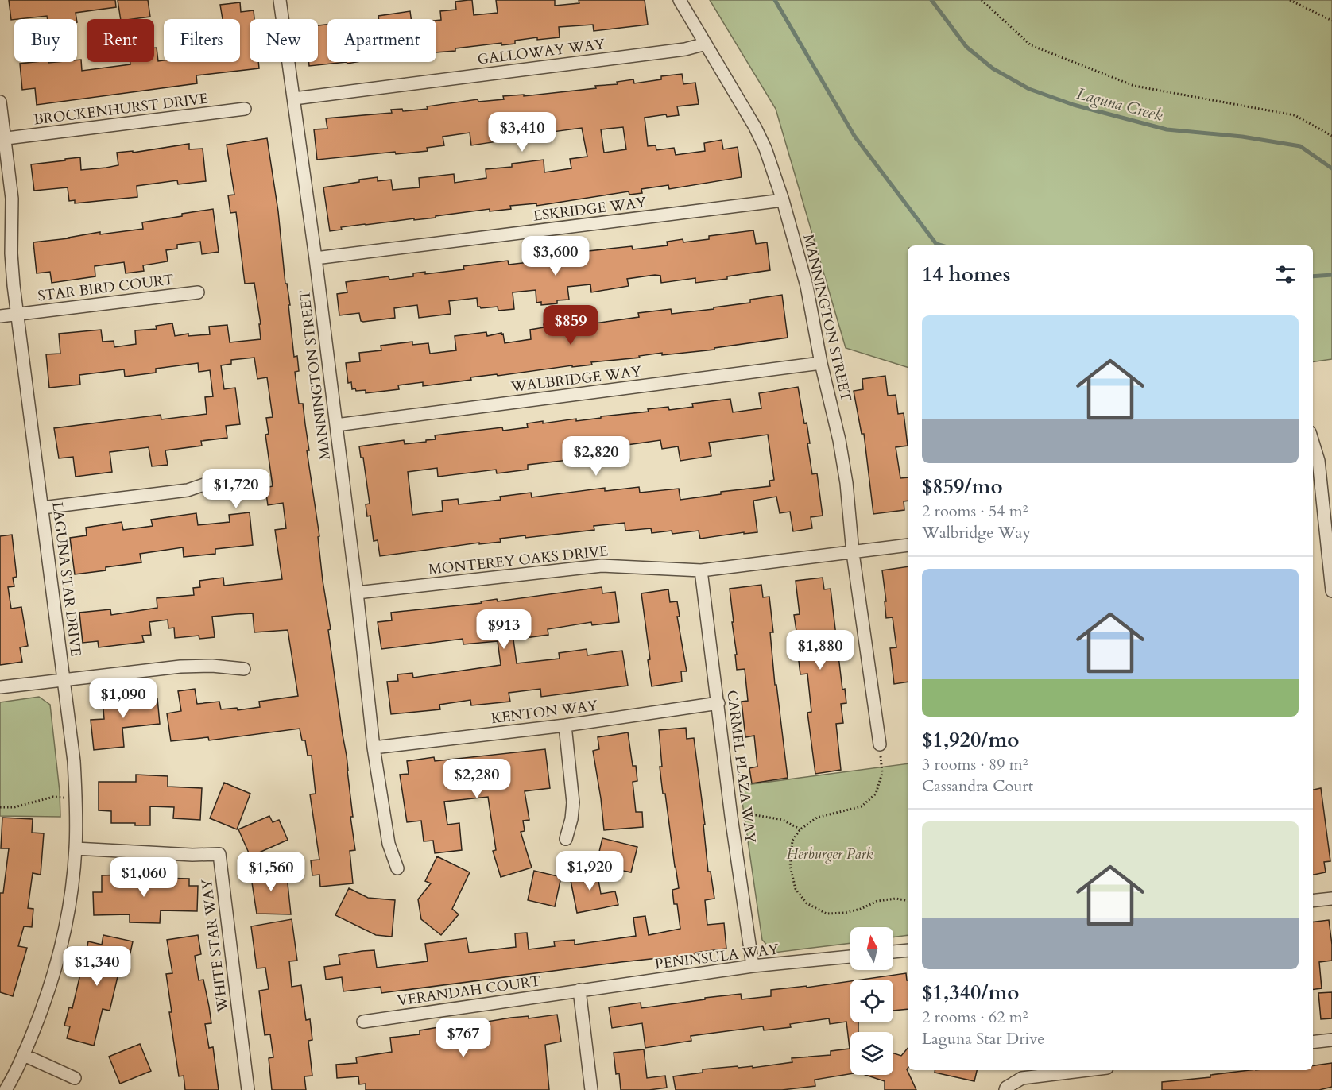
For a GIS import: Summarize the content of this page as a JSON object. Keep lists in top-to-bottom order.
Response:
{
  "streets": {
    "street": [
      "GALLOWAY WAY",
      "BROCKENHURST DRIVE",
      "ESKRIDGE WAY",
      "STAR BIRD COURT",
      "MANNINGTON STREET",
      "WALBRIDGE WAY",
      "MONTEREY OAKS DRIVE",
      "LAGUNA STAR DRIVE",
      "KENTON WAY",
      "CARMEL PLAZA WAY",
      "WHITE STAR WAY",
      "PENINSULA WAY",
      "VERANDAH COURT"
    ]
  },
  "crossings": [
    ["GALLOWAY WAY", "MANNINGTON STREET"],
    ["BROCKENHURST DRIVE", "LAGUNA STAR DRIVE"],
    ["ESKRIDGE WAY", "MANNINGTON STREET"],
    ["STAR BIRD COURT", "LAGUNA STAR DRIVE"],
    ["MANNINGTON STREET", "WALBRIDGE WAY"],
    ["MANNINGTON STREET", "MONTEREY OAKS DRIVE"],
    ["MANNINGTON STREET", "KENTON WAY"],
    ["MONTEREY OAKS DRIVE", "CARMEL PLAZA WAY"],
    ["LAGUNA STAR DRIVE", "WHITE STAR WAY"],
    ["KENTON WAY", "CARMEL PLAZA WAY"],
    ["CARMEL PLAZA WAY", "PENINSULA WAY"],
    ["PENINSULA WAY", "VERANDAH COURT"]
  ],
  "water": ["Laguna Creek"],
  "parks": ["Herburger Park"],
  "north": "top",
  "page": {
    "chip": [
      "Buy",
      "Rent",
      "Filters",
      "New",
      "Apartment"
    ],
    "price": [
      "$3,410",
      "$3,600",
      "$859",
      "$2,820",
      "$1,720",
      "$913",
      "$1,880",
      "$1,090",
      "$2,280",
      "$1,920",
      "$1,560",
      "$1,060",
      "$1,340",
      "$767"
    ],
    "heading": "14 homes",
    "list": [
      {
        "name": "$859/mo",
        "note": "2 rooms · 54 m² · Walbridge Way"
      },
      {
        "name": "$1,920/mo",
        "note": "3 rooms · 89 m² · Cassandra Court"
      },
      {
        "name": "$1,340/mo",
        "note": "2 rooms · 62 m² · Laguna Star Drive"
      }
    ]
  }
}
